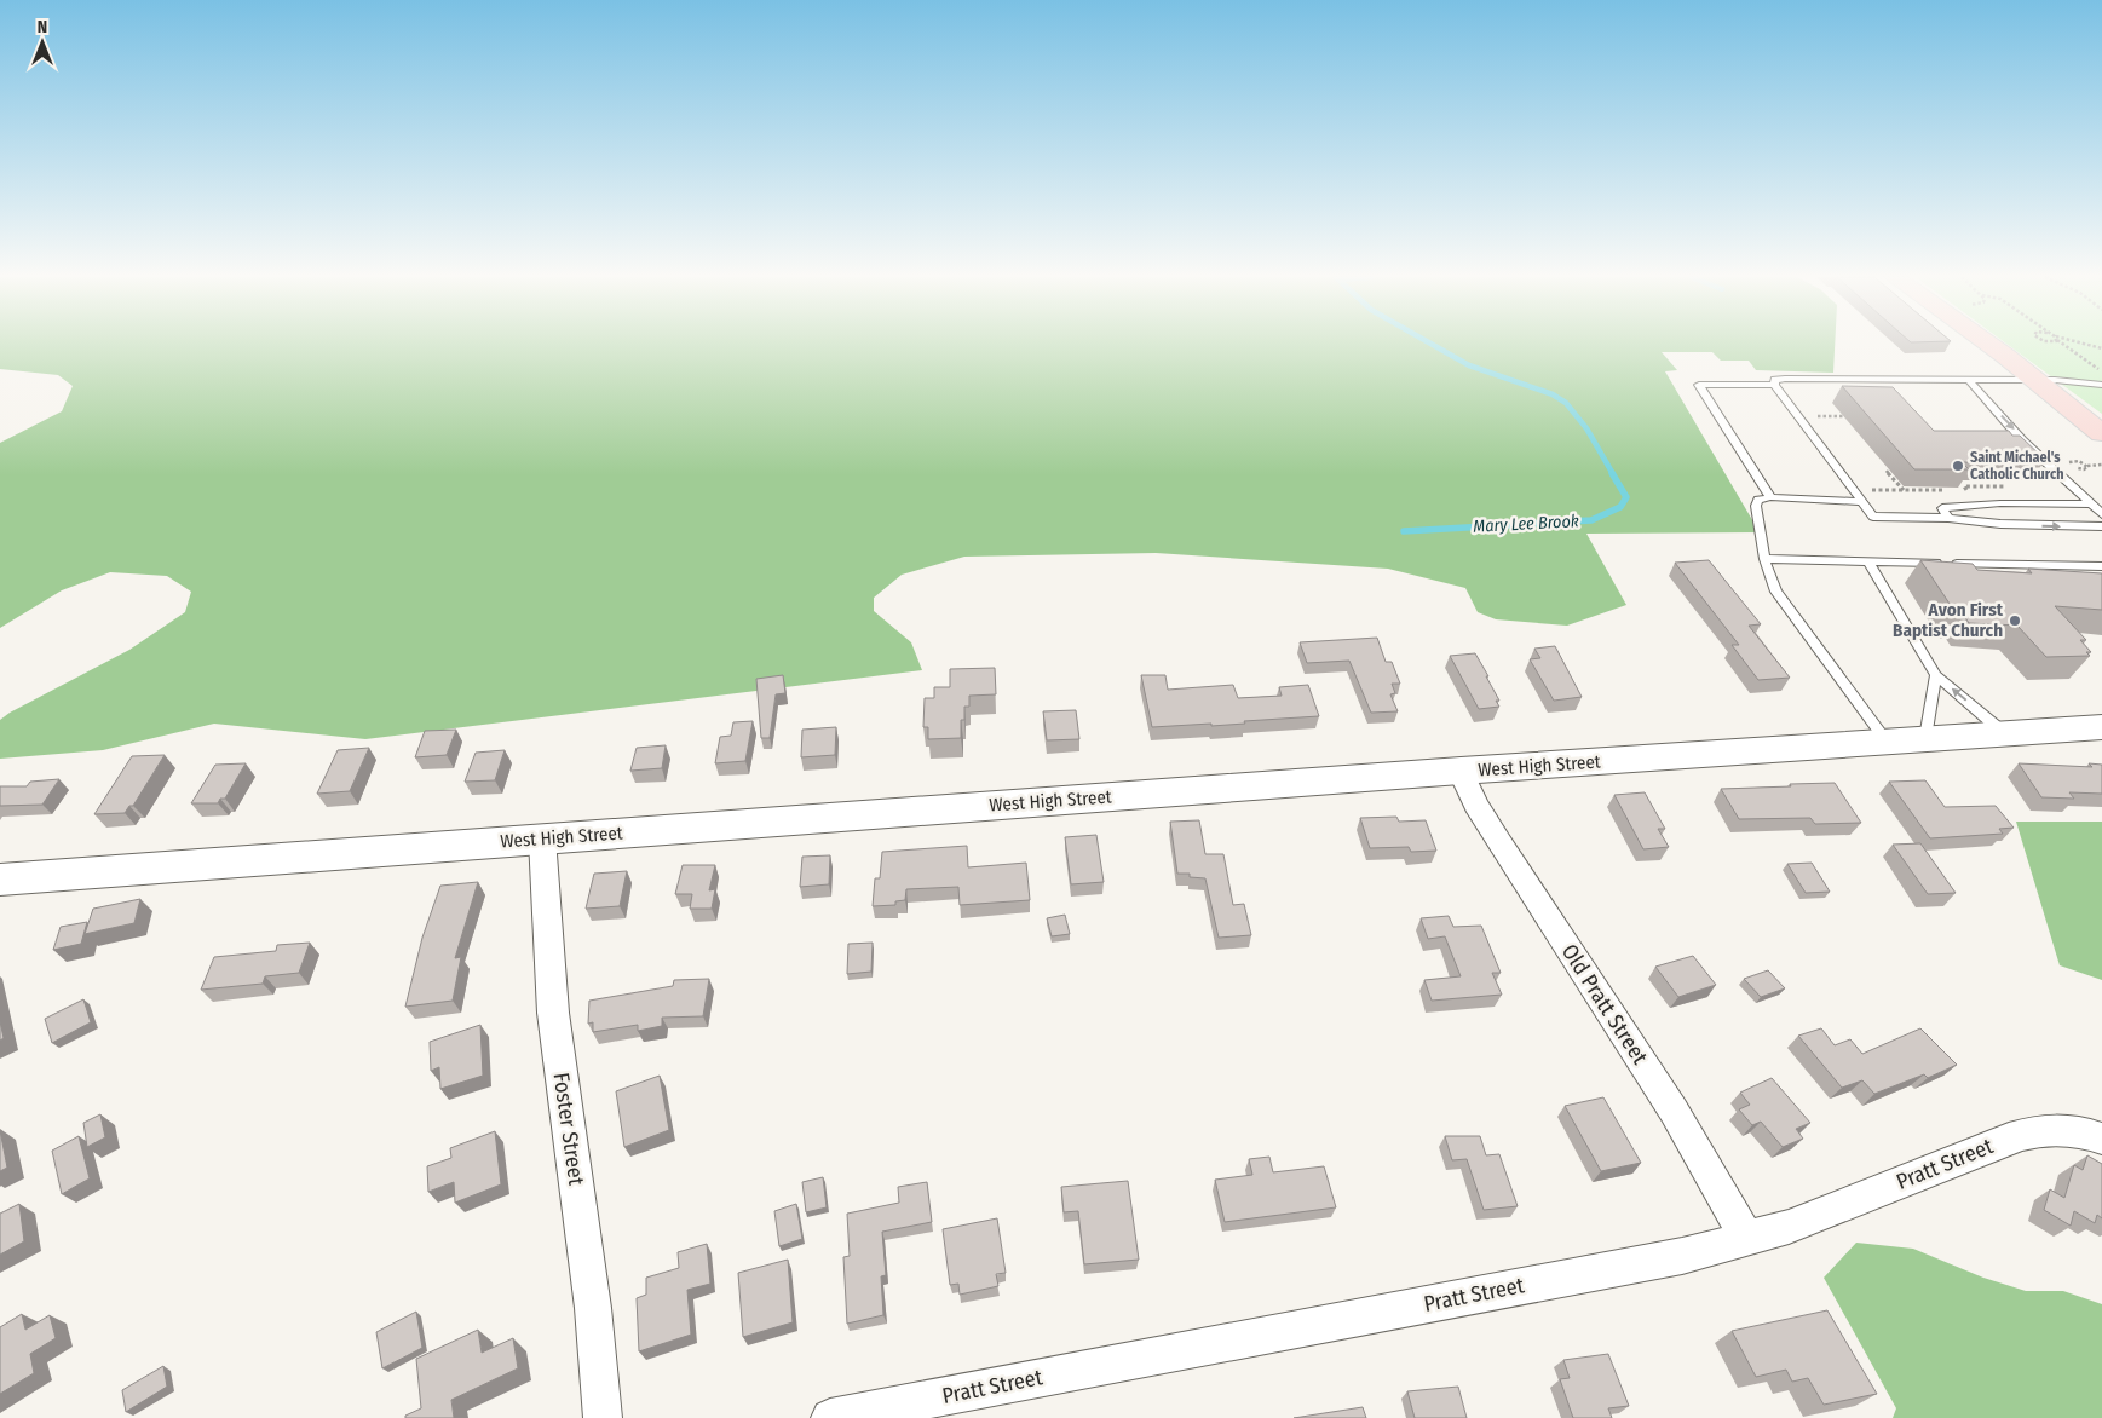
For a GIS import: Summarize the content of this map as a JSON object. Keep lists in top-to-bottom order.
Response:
{
  "streets": {
    "main road": ["West High Street"],
    "street": ["Old Pratt Street", "Foster Street", "Pratt Street"]
  },
  "crossings": [
    ["West High Street", "Old Pratt Street"],
    ["West High Street", "Foster Street"],
    ["Old Pratt Street", "Pratt Street"]
  ],
  "water": ["Mary Lee Brook"],
  "places": ["Saint Michael's Catholic Church", "Avon First Baptist Church"],
  "north": "top"
}
